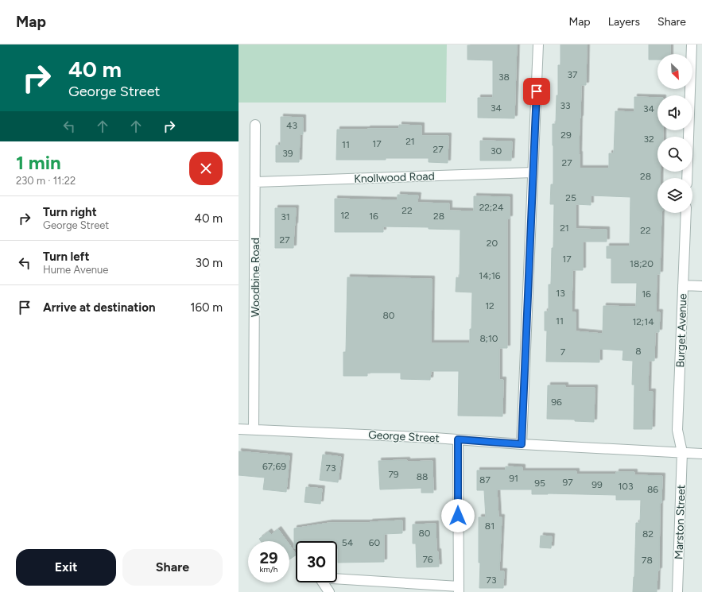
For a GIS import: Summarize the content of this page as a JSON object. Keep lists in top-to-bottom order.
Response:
{
  "streets": {
    "street": [
      "Knollwood Road",
      "Woodbine Road",
      "Burget Avenue",
      "George Street",
      "Marston Street"
    ]
  },
  "crossings": [
    ["Knollwood Road", "Woodbine Road"],
    ["Woodbine Road", "George Street"],
    ["Burget Avenue", "George Street"],
    ["Burget Avenue", "Marston Street"],
    ["George Street", "Marston Street"]
  ],
  "house_numbers": [
    "37",
    "38",
    "33",
    "34",
    "34",
    "43",
    "29",
    "32",
    "21",
    "17",
    "11",
    "27",
    "30",
    "39",
    "27",
    "28",
    "25",
    "22;24",
    "22",
    "12",
    "16",
    "28",
    "31",
    "21",
    "22",
    "27",
    "20",
    "17",
    "18;20",
    "14;16",
    "13",
    "16",
    "12",
    "80",
    "11",
    "12;14",
    "8;10",
    "8",
    "7",
    "96",
    "67;69",
    "73",
    "79",
    "88",
    "91",
    "87",
    "97",
    "95",
    "99",
    "103",
    "86",
    "81",
    "80",
    "82",
    "54",
    "60",
    "76",
    "78",
    "73"
  ],
  "north": "bottom right",
  "page": {
    "header": "Map",
    "nav": ["Map", "Layers", "Share"],
    "turn": ["40 m", "George Street"],
    "heading": ["1 min", "230 m · 11:22"],
    "list": [
      {
        "name": "Turn right",
        "note": "George Street",
        "value": "40 m"
      },
      {
        "name": "Turn left",
        "note": "Hume Avenue",
        "value": "30 m"
      },
      {
        "name": "Arrive at destination",
        "value": "160 m"
      }
    ],
    "speed": "29 km/h",
    "limit": "30",
    "buttons": ["Exit", "Share"]
  }
}
